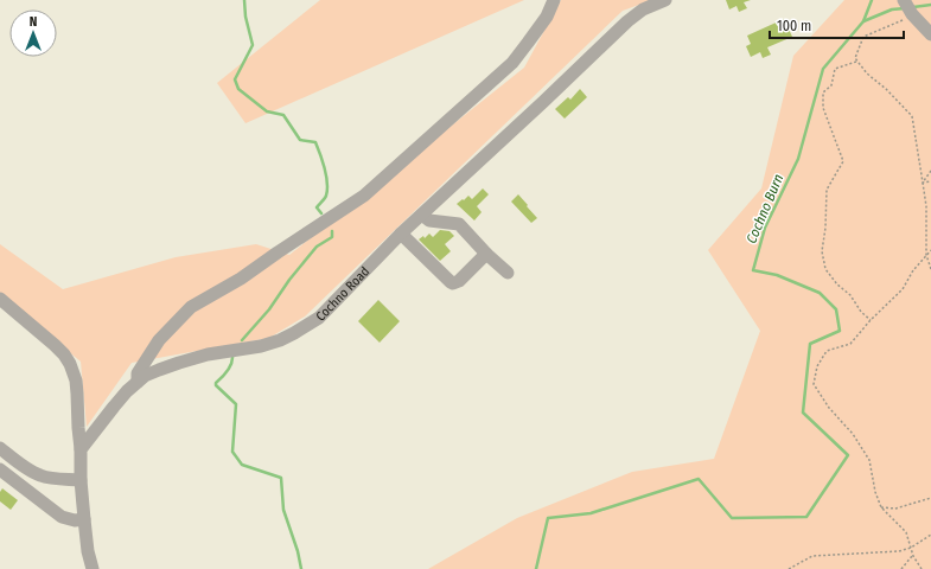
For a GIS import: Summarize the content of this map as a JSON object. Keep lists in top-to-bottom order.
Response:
{
  "streets": {
    "street": ["Cochno Road"]
  },
  "water": ["Cochno Burn"],
  "scale_bar": "100 m",
  "north": "top"
}
